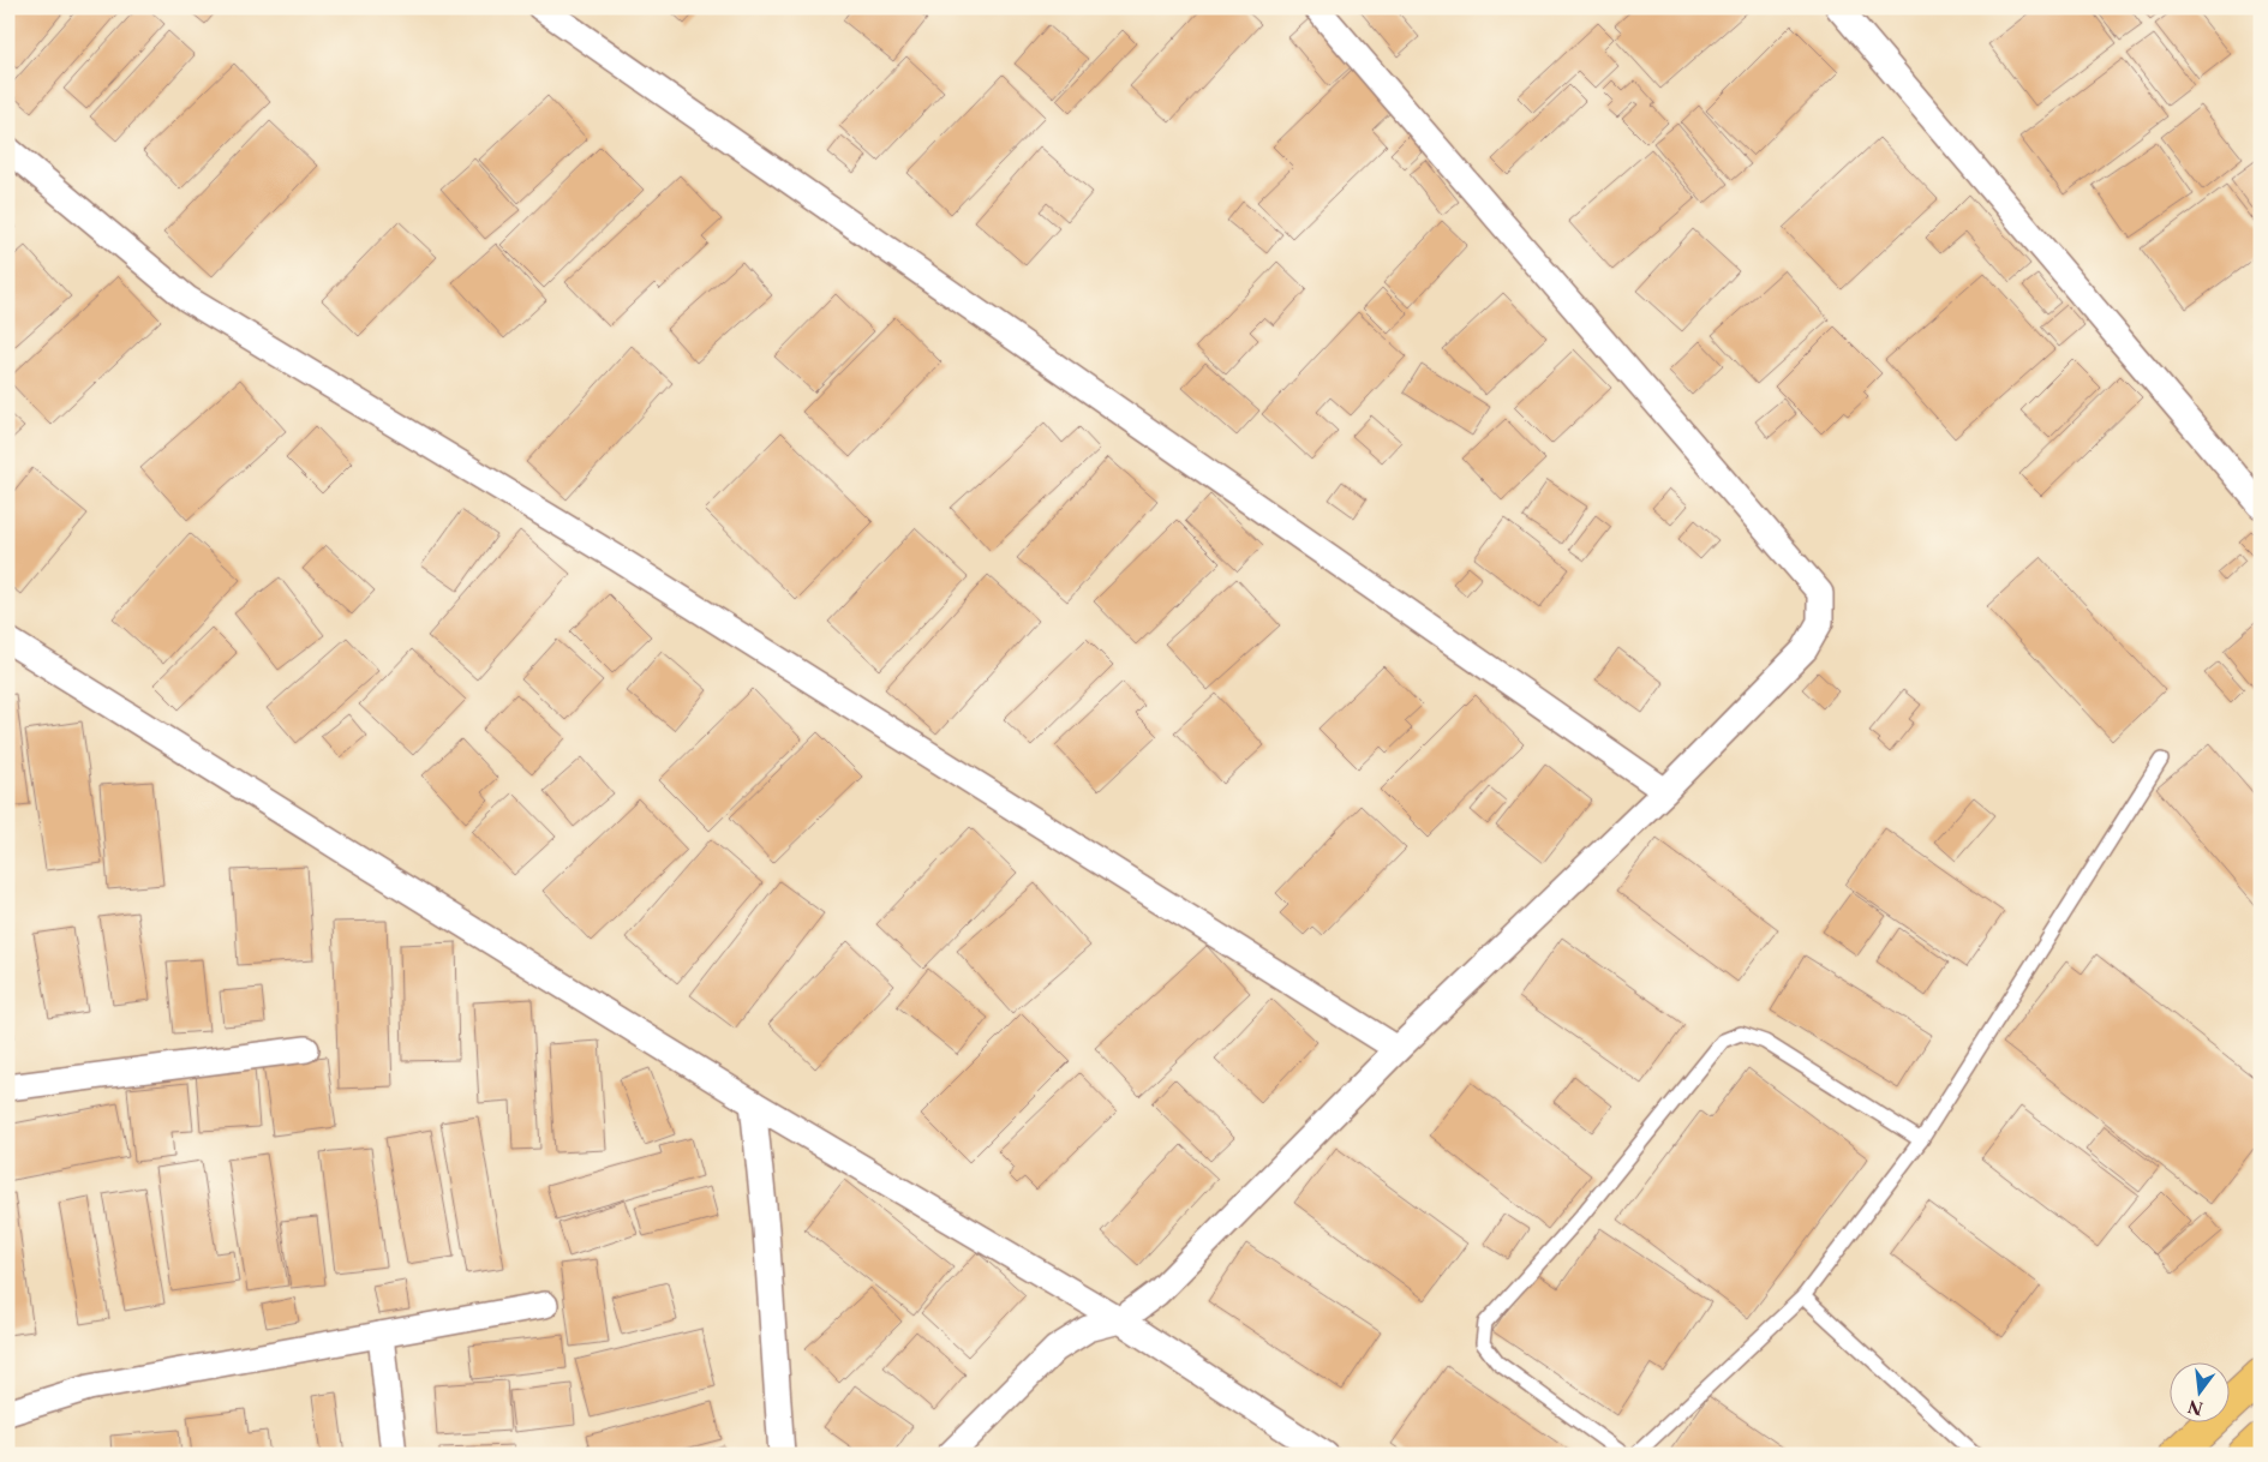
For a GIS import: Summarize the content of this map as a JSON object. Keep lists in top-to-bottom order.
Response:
{
  "north": "bottom"
}
